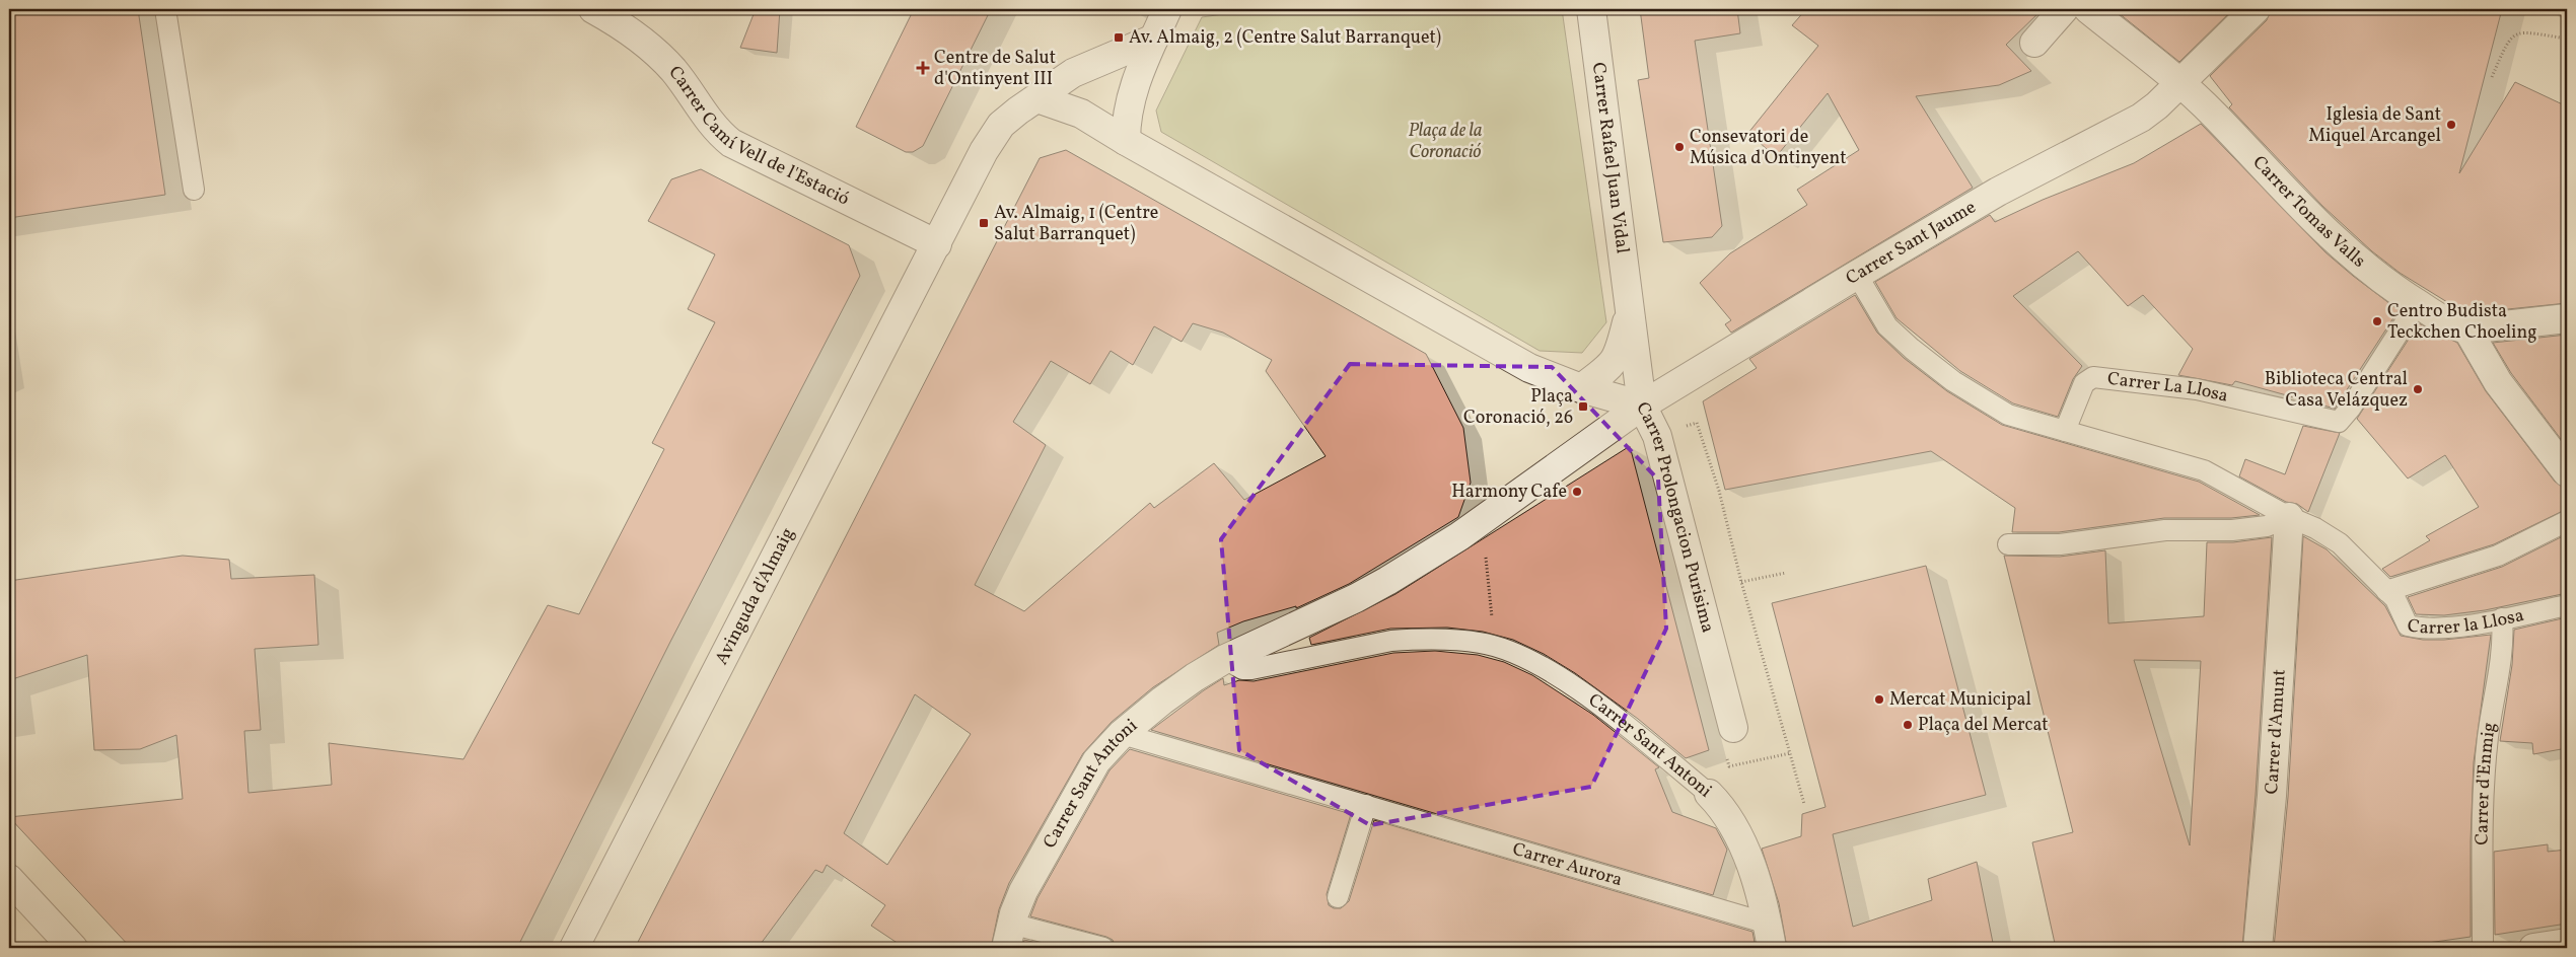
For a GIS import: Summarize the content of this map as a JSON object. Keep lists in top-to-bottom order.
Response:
{
  "streets": {
    "street": [
      "Carrer Camí Vell de l'Estació",
      "Carrer Rafael Juan Vidal",
      "Carrer Tomas Valls",
      "Carrer Sant Jaume",
      "Carrer Prolongacion Purisima",
      "Avinguda d'Almaig",
      "Carrer d'Amunt",
      "Carrer Sant Antoni"
    ],
    "lane": [
      "Carrer La Llosa",
      "Carrer la Llosa",
      "Carrer d'Enmig",
      "Carrer Aurora"
    ]
  },
  "crossings": [
    ["Carrer Camí Vell de l'Estació", "Avinguda d'Almaig"],
    ["Carrer Rafael Juan Vidal", "Carrer Prolongacion Purisima"],
    ["Carrer Tomas Valls", "Carrer Sant Jaume"],
    ["Carrer Tomas Valls", "Carrer La Llosa"],
    ["Carrer Sant Jaume", "Carrer Prolongacion Purisima"],
    ["Carrer Sant Jaume", "Carrer Sant Antoni"],
    ["Carrer La Llosa", "Carrer la Llosa"],
    ["Carrer Prolongacion Purisima", "Carrer Sant Antoni"],
    ["Carrer la Llosa", "Carrer d'Amunt"],
    ["Carrer la Llosa", "Carrer d'Enmig"],
    ["Carrer Sant Antoni", "Carrer Aurora"]
  ],
  "parks": ["Plaça de la Coronació"],
  "places": {
    "transit": ["Av. Almaig, 2 (Centre Salut Barranquet)", "Av. Almaig, 1 (Centre Salut Barranquet)", "Plaça Coronació, 26"],
    "health": ["Centre de Salut d'Ontinyent III"],
    "other": [
      "Iglesia de Sant Miquel Arcangel",
      "Consevatori de Música d'Ontinyent",
      "Centro Budista Teckchen Choeling",
      "Biblioteca Central Casa Velázquez",
      "Harmony Cafe",
      "Mercat Municipal",
      "Plaça del Mercat"
    ]
  }
}
